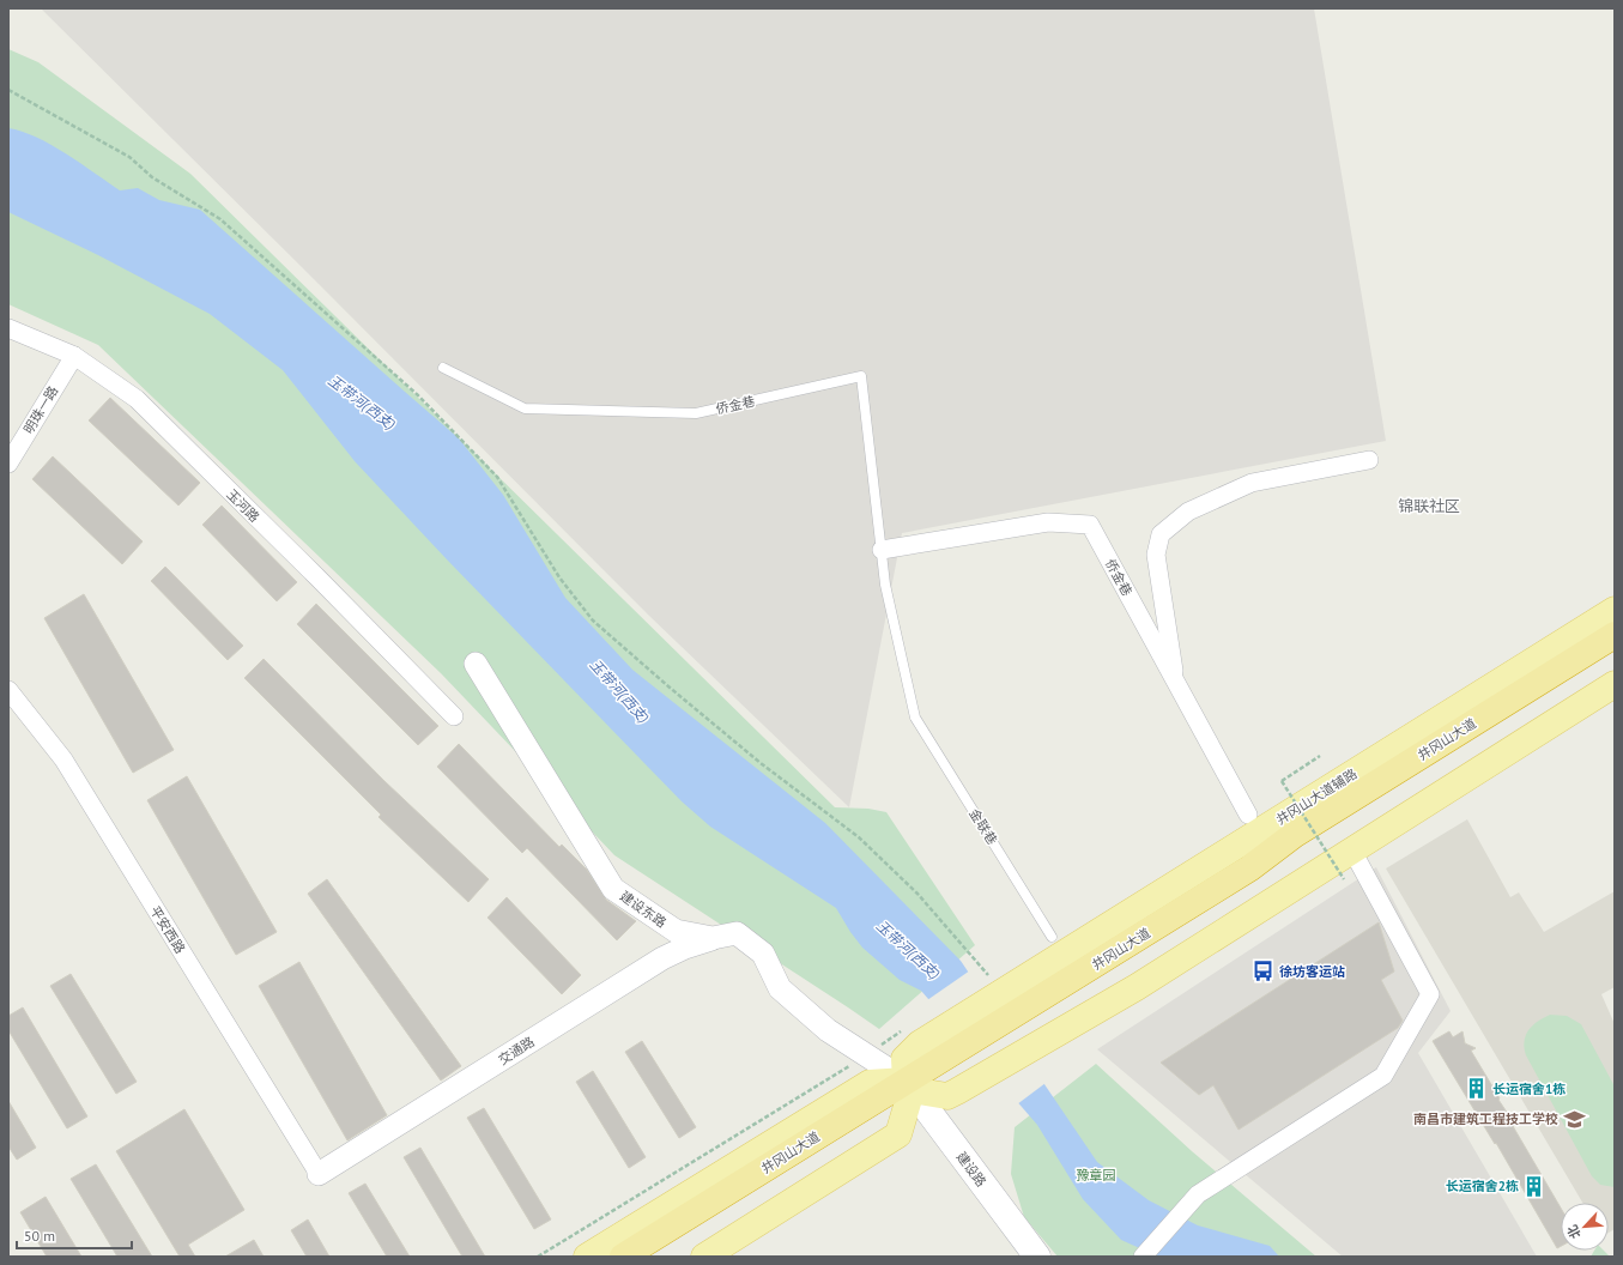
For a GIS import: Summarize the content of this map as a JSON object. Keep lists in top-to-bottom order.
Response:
{
  "streets": {
    "highway": ["井冈山大道"],
    "main road": ["井冈山大道辅路", "建设路"],
    "street": [
      "侨金巷",
      "明珠一路",
      "玉河路",
      "建设东路",
      "平安西路",
      "交通路"
    ],
    "lane": ["金联巷"]
  },
  "crossings": [
    ["侨金巷", "金联巷"],
    ["明珠一路", "玉河路"],
    ["井冈山大道", "井冈山大道辅路"],
    ["井冈山大道", "建设东路"],
    ["井冈山大道", "建设路"],
    ["井冈山大道辅路", "建设东路"],
    ["井冈山大道辅路", "建设路"],
    ["建设东路", "交通路"],
    ["建设东路", "建设路"],
    ["平安西路", "交通路"]
  ],
  "districts": ["锦联社区"],
  "water": ["玉带河(西支)"],
  "parks": ["豫章园"],
  "places": {
    "bus stop": ["徐坊客运站"],
    "building": ["长运宿舍1栋", "长运宿舍2栋"],
    "school or university": ["南昌市建筑工程技工学校"]
  },
  "scale_bar": "50 m",
  "north": "bottom left"
}
